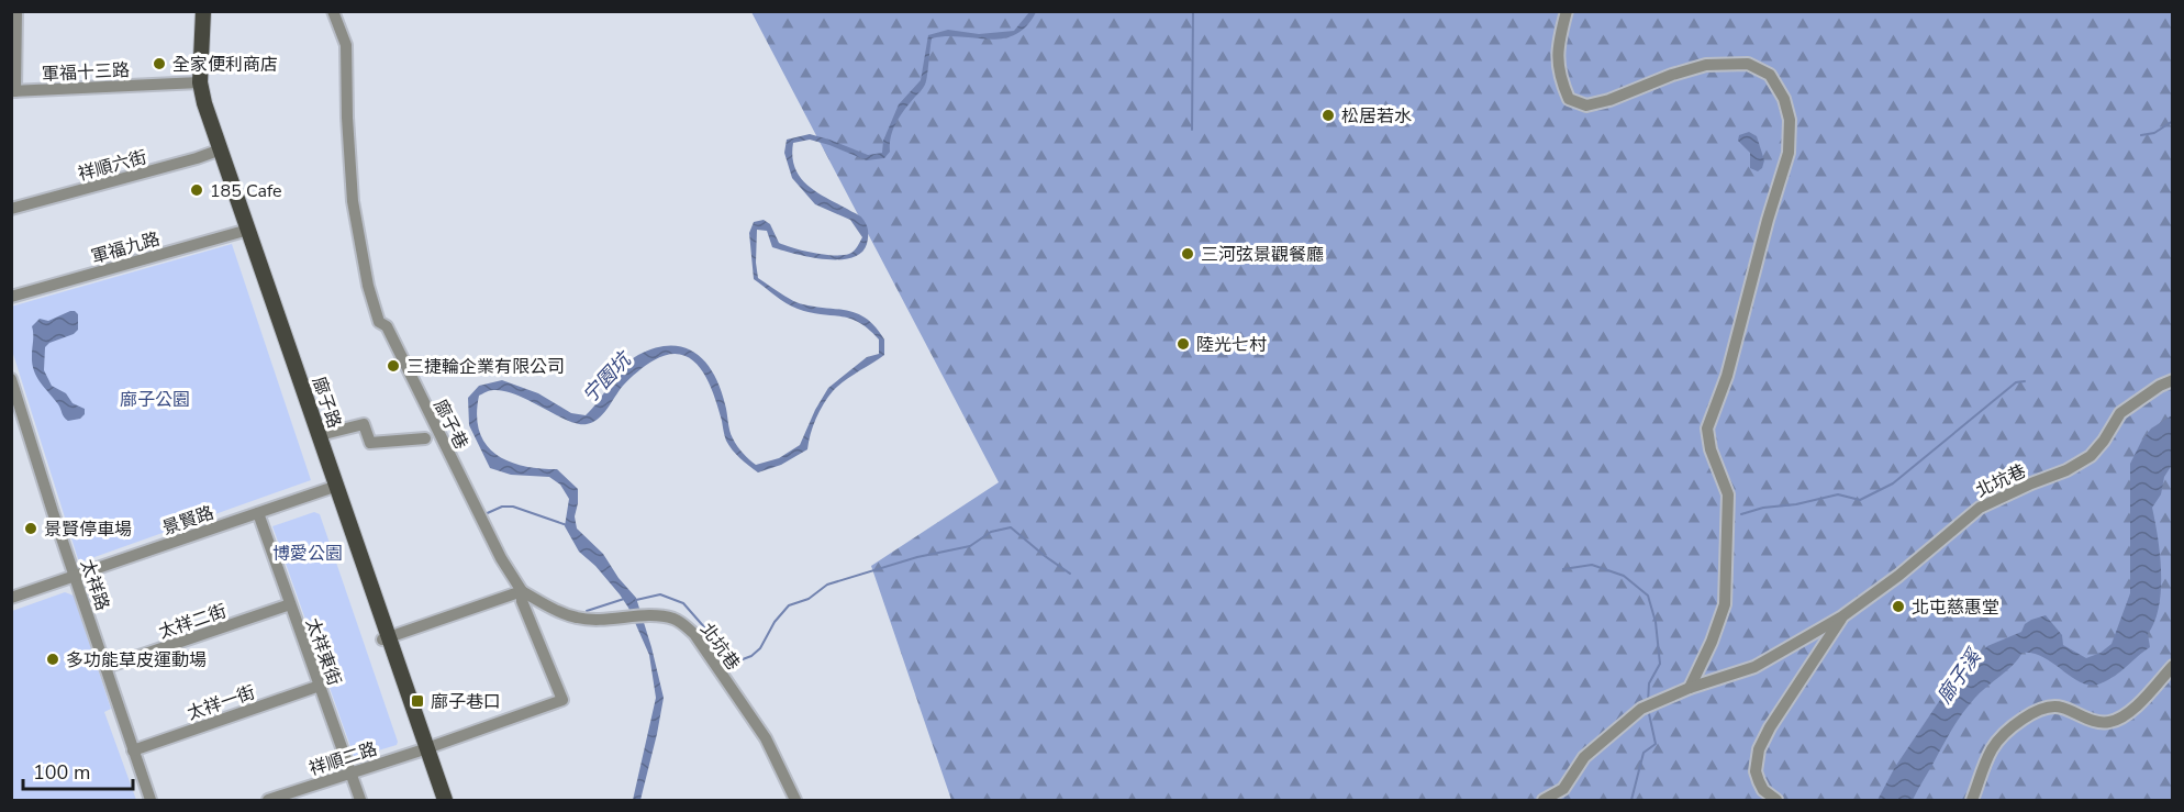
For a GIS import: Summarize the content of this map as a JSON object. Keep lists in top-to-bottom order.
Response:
{
  "streets": {
    "main road": ["廍子路"],
    "street": [
      "軍福十三路",
      "祥順六街",
      "軍福九路",
      "廍子巷",
      "北坑巷",
      "景賢路",
      "太祥路",
      "太祥二街",
      "太祥東街",
      "太祥一街",
      "祥順二路"
    ]
  },
  "crossings": [
    ["軍福十三路", "廍子路"],
    ["祥順六街", "廍子路"],
    ["軍福九路", "廍子路"],
    ["廍子路", "廍子巷"],
    ["廍子路", "景賢路"],
    ["廍子路", "祥順二路"],
    ["廍子巷", "北坑巷"],
    ["廍子巷", "祥順二路"],
    ["景賢路", "太祥路"],
    ["景賢路", "太祥東街"],
    ["太祥路", "太祥二街"],
    ["太祥路", "太祥一街"],
    ["太祥二街", "太祥東街"],
    ["太祥東街", "太祥一街"],
    ["太祥東街", "祥順二路"]
  ],
  "water": ["宁園坑", "廍子溪"],
  "parks": ["廍子公園", "博愛公園"],
  "places": {
    "other": [
      "全家便利商店",
      "松居若水",
      "185 Cafe",
      "三河弦景觀餐廳",
      "陸光七村",
      "三捷輪企業有限公司",
      "景賢停車場",
      "北屯慈惠堂",
      "多功能草皮運動場"
    ],
    "transit": ["廍子巷口"]
  },
  "scale_bar": "100 m"
}
